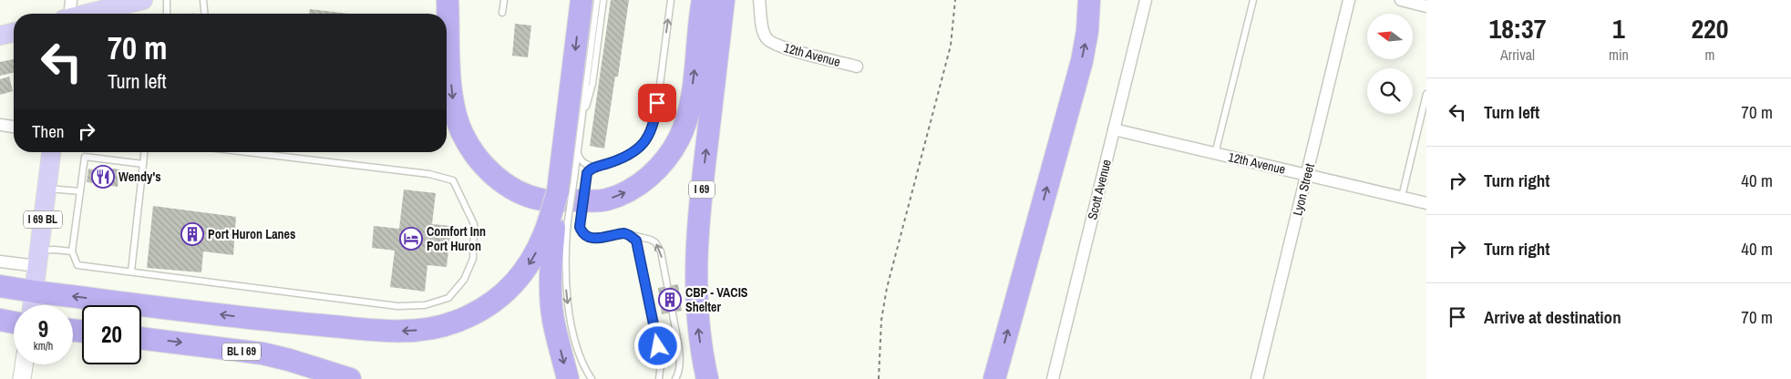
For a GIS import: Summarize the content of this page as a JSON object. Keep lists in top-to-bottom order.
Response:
{
  "streets": {
    "highway": ["I 69", "BL I 69"],
    "main road": ["I 69 BL"],
    "street": ["12th Avenue", "Scott Avenue", "Lyon Street"]
  },
  "crossings": [
    ["12th Avenue", "Scott Avenue"],
    ["12th Avenue", "Lyon Street"]
  ],
  "places": {
    "restaurant": ["Wendy's"],
    "building": ["Port Huron Lanes", "CBP - VACIS Shelter"],
    "hotel": ["Comfort Inn Port Huron"]
  },
  "north": "left",
  "page": {
    "eta": [
      "18:37",
      "Arrival",
      "1",
      "min",
      "220",
      "m"
    ],
    "turn": ["70 m", "Turn left"],
    "list": [
      {
        "name": "Turn left",
        "value": "70 m"
      },
      {
        "name": "Turn right",
        "value": "40 m"
      },
      {
        "name": "Turn right",
        "value": "40 m"
      },
      {
        "name": "Arrive at destination",
        "value": "70 m"
      }
    ],
    "then": "Then",
    "speed": "9 km/h",
    "limit": "20"
  }
}
